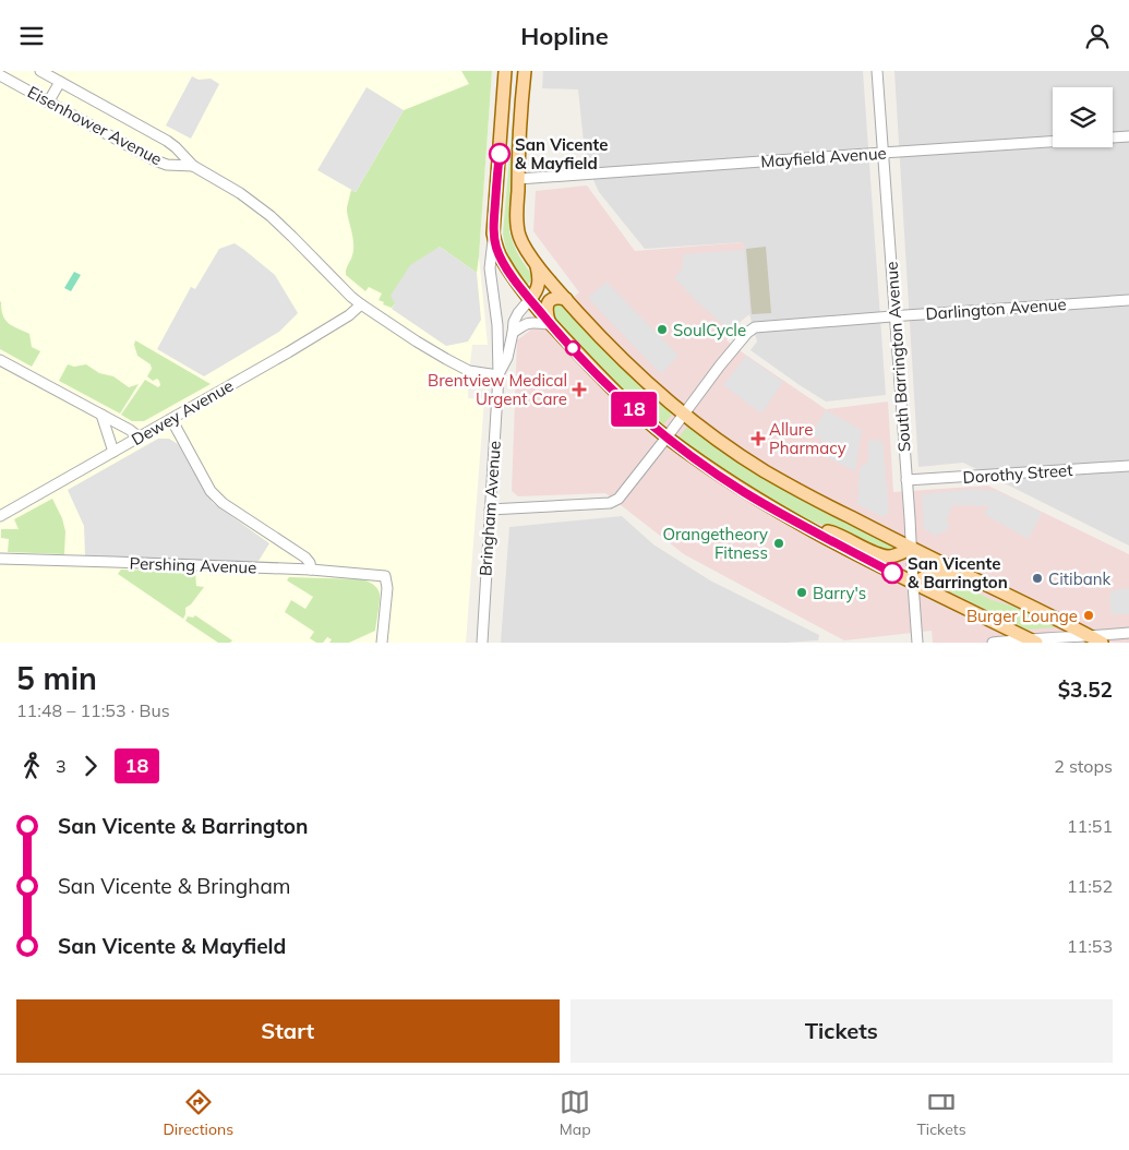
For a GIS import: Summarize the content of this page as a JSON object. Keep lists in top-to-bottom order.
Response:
{
  "streets": {
    "street": [
      "Eisenhower Avenue",
      "Mayfield Avenue",
      "Darlington Avenue",
      "South Barrington Avenue",
      "Dewey Avenue",
      "Dorothy Street",
      "Bringham Avenue",
      "Pershing Avenue"
    ]
  },
  "crossings": [
    ["Eisenhower Avenue", "Dewey Avenue"],
    ["Eisenhower Avenue", "Bringham Avenue"],
    ["Mayfield Avenue", "South Barrington Avenue"],
    ["Darlington Avenue", "South Barrington Avenue"],
    ["Darlington Avenue", "Bringham Avenue"],
    ["South Barrington Avenue", "Dorothy Street"]
  ],
  "places": {
    "other": [
      "San Vicente & Mayfield",
      "SoulCycle",
      "Orangetheory Fitness",
      "San Vicente & Barrington",
      "Citibank",
      "Barry's",
      "Burger Lounge"
    ],
    "health": ["Brentview Medical Urgent Care", "Allure Pharmacy"]
  },
  "lines": ["bus line 18"],
  "page": {
    "header": "Hopline",
    "on_map": "18",
    "heading": ["5 min", "11:48 – 11:53 · Bus", "$3.52"],
    "legs": ["3", "18", "2 stops"],
    "list": [
      {
        "name": "San Vicente & Barrington",
        "value": "11:51"
      },
      {
        "name": "San Vicente & Bringham",
        "value": "11:52"
      },
      {
        "name": "San Vicente & Mayfield",
        "value": "11:53"
      }
    ],
    "buttons": ["Start", "Tickets"],
    "tabs": ["Directions", "Map", "Tickets"]
  }
}
